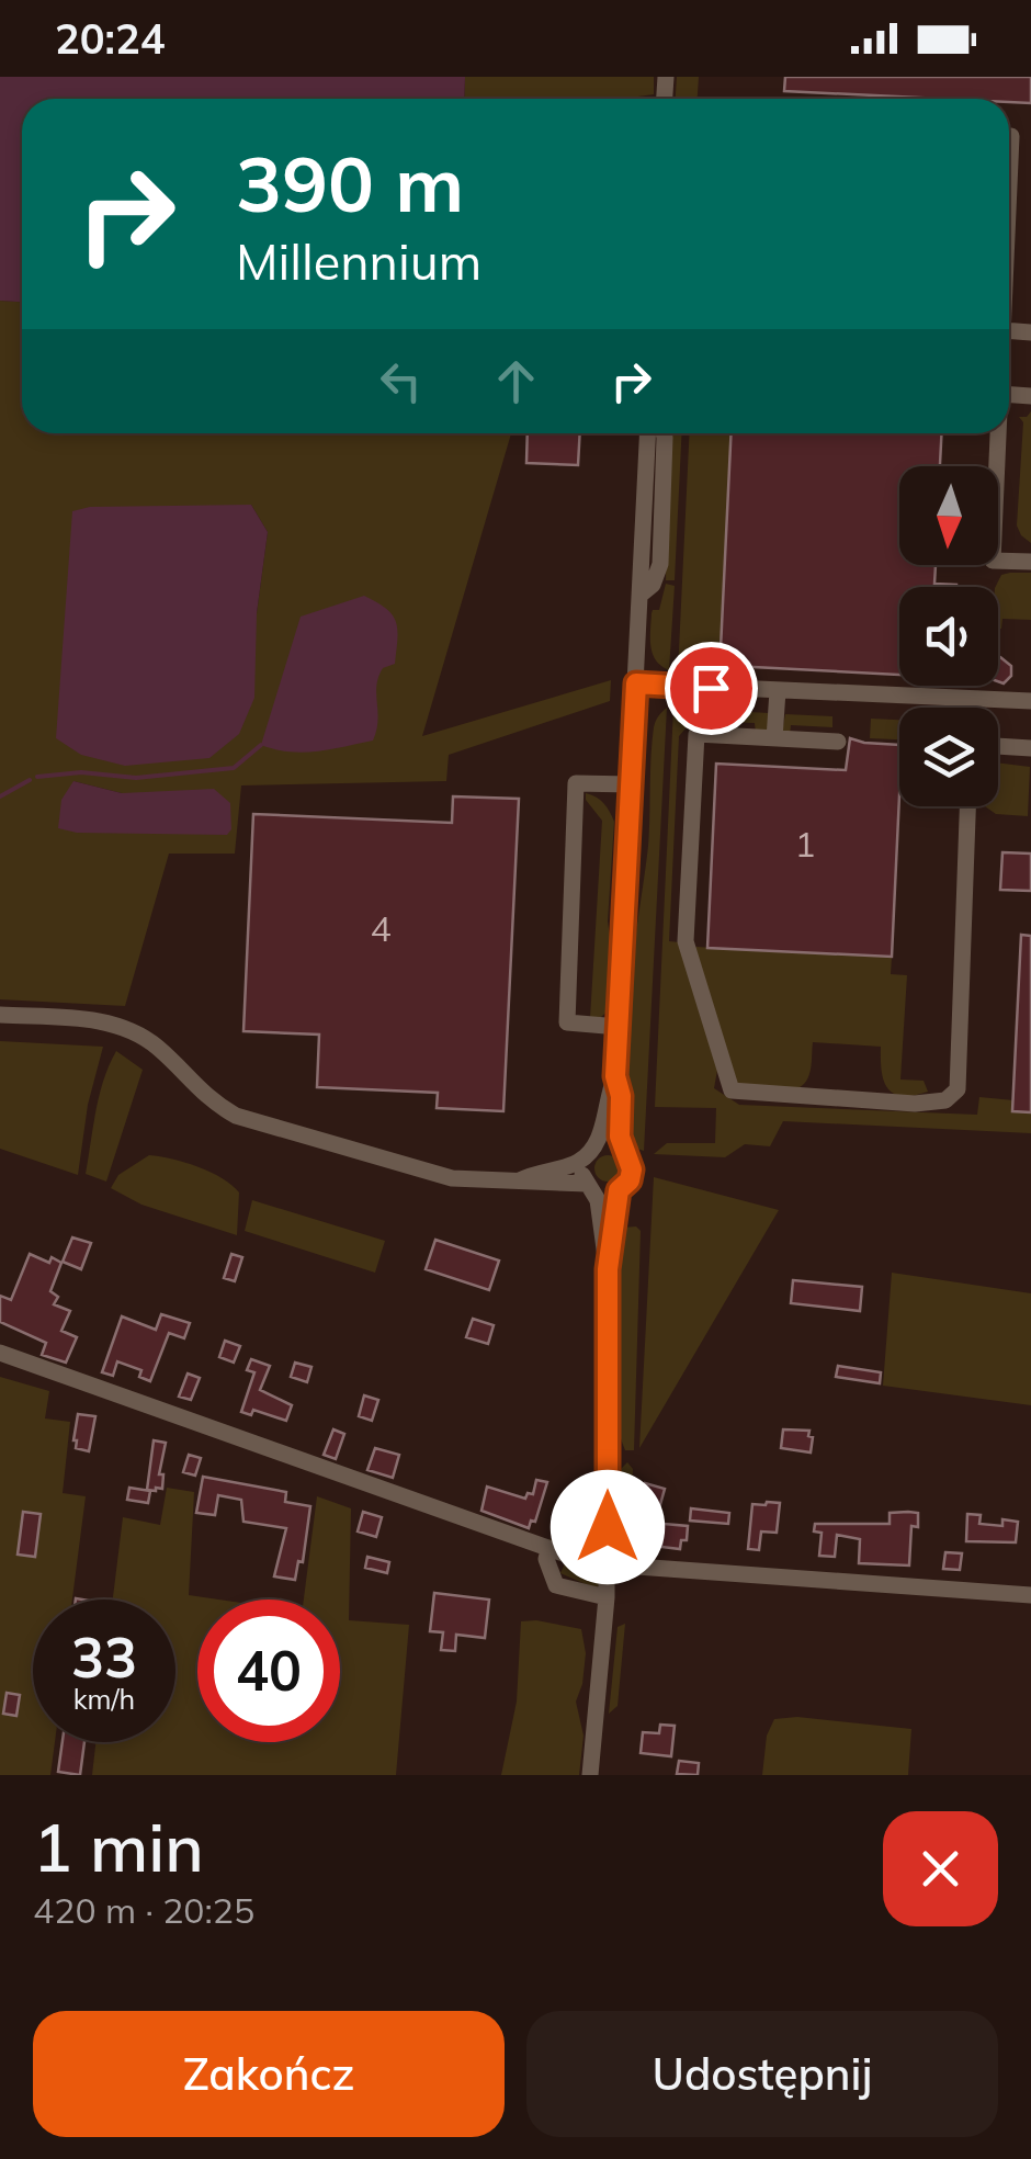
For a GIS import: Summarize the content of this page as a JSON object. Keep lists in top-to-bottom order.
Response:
{
  "house_numbers": ["1", "4"],
  "north": "bottom",
  "page": {
    "status": "20:24",
    "turn": ["390 m", "Millennium"],
    "speed": "33 km/h",
    "limit": "40",
    "heading": ["1 min", "420 m · 20:25"],
    "buttons": ["Zakończ", "Udostępnij"]
  }
}
